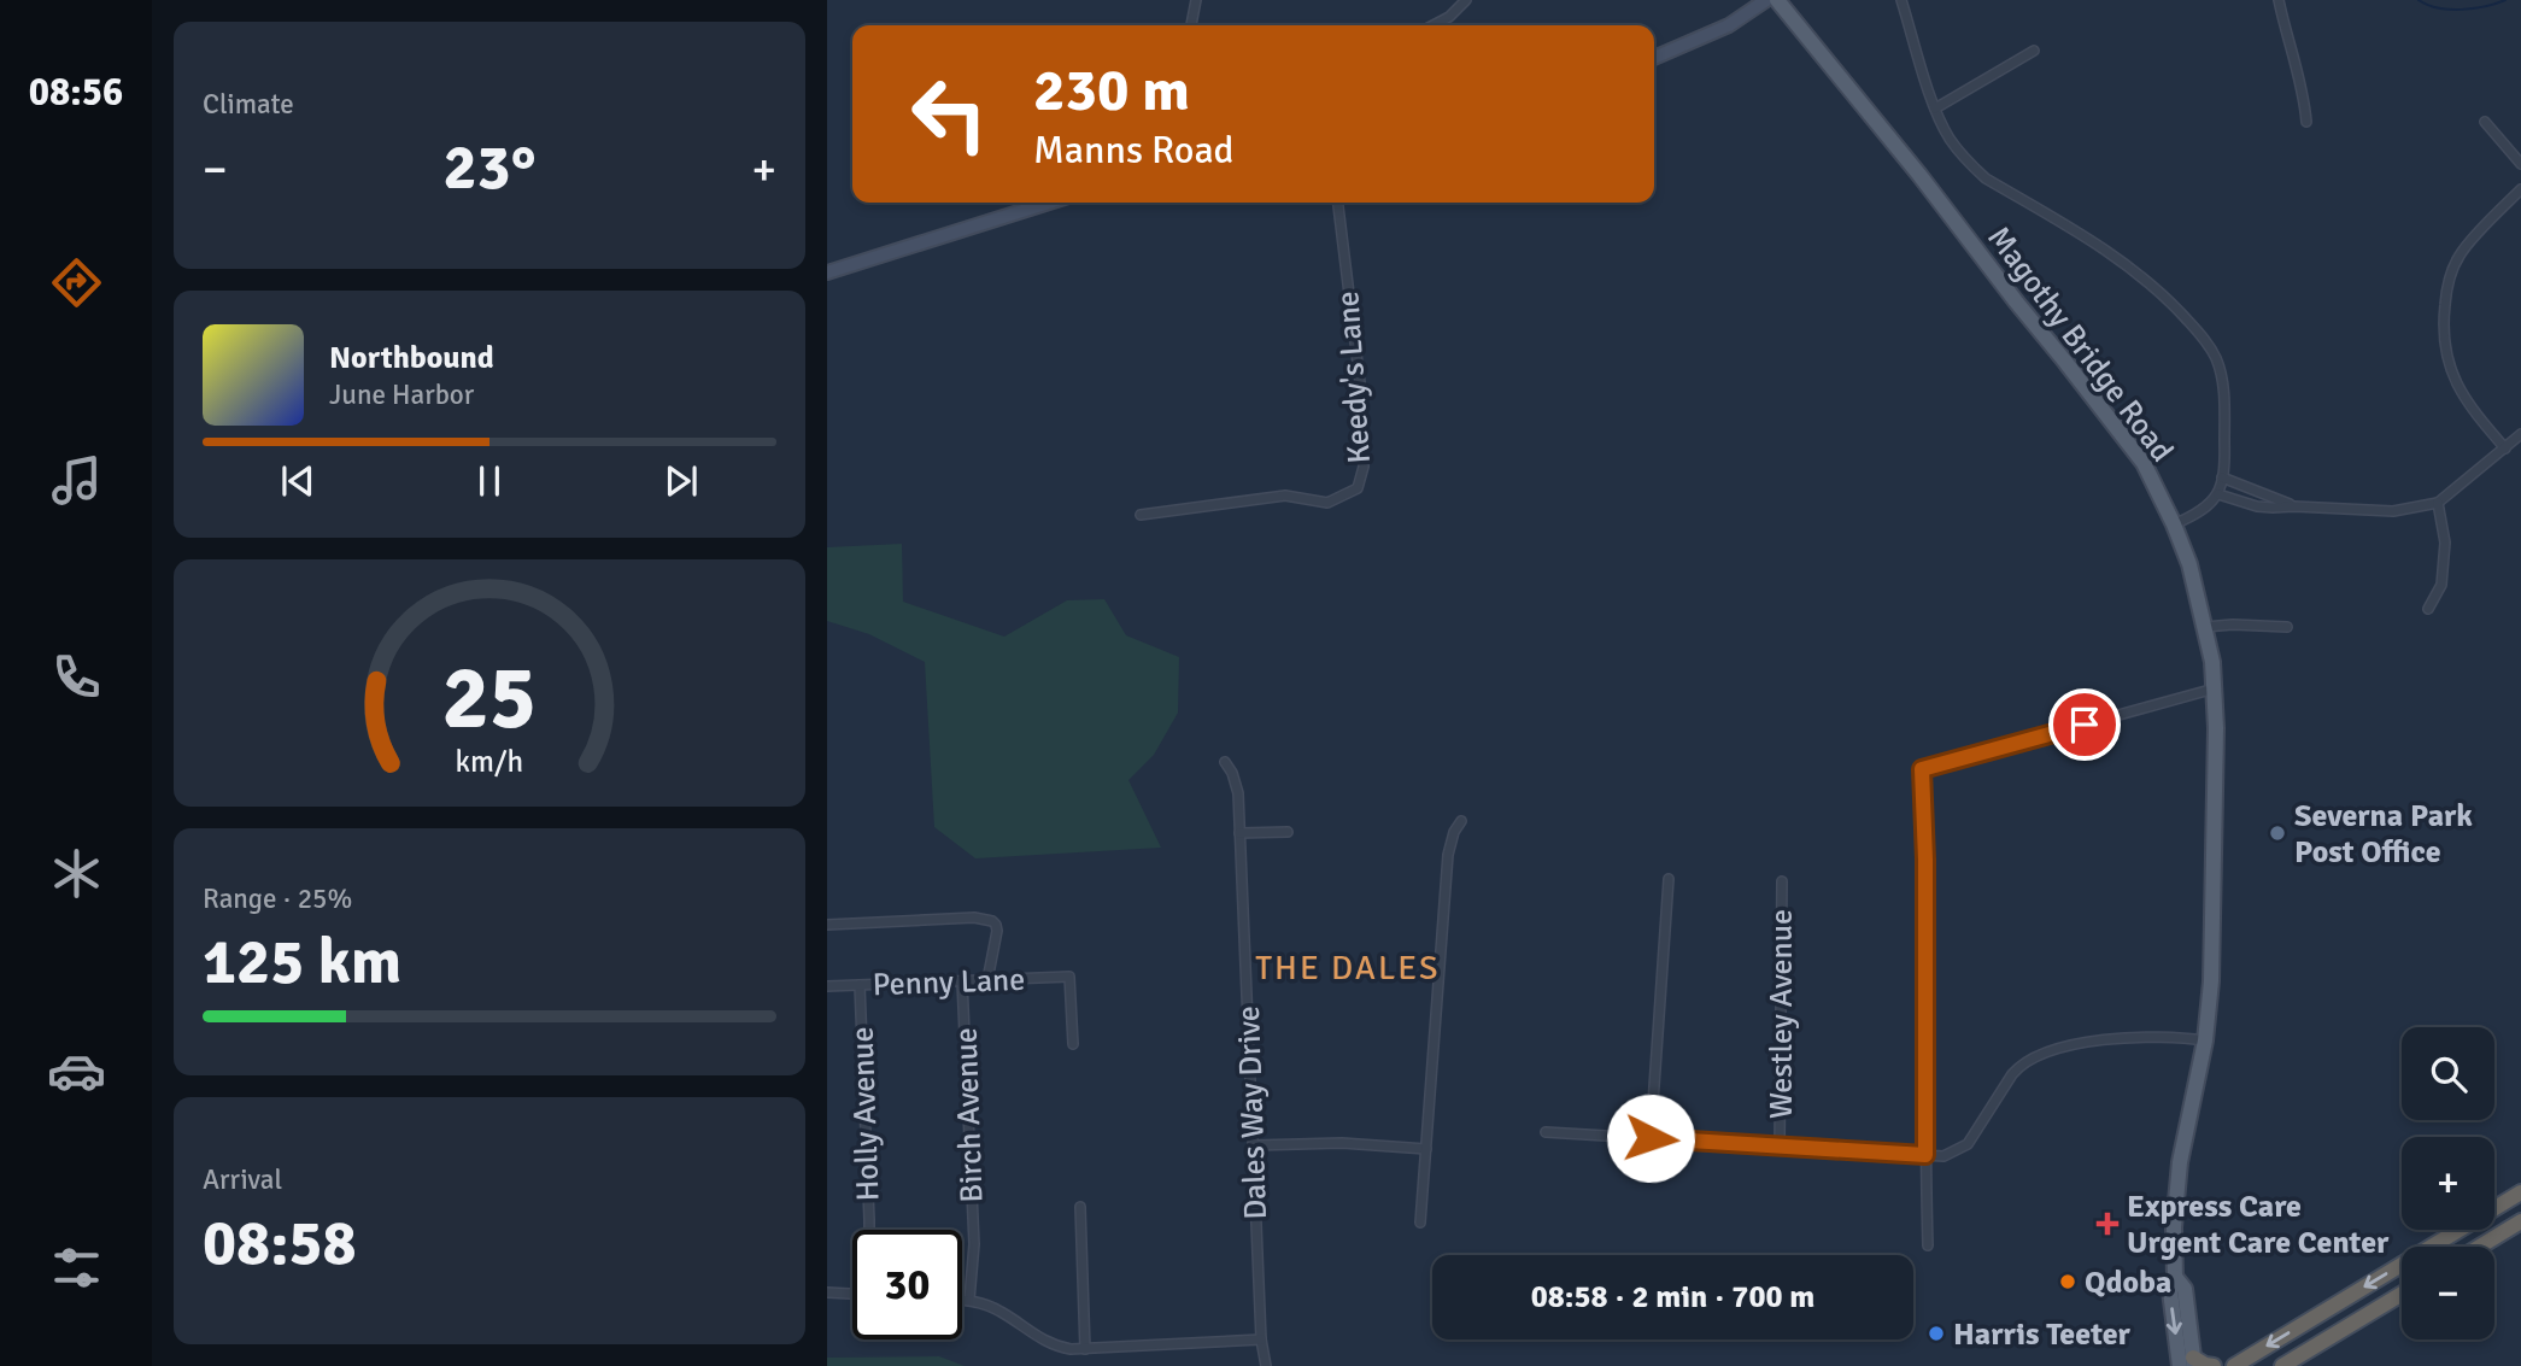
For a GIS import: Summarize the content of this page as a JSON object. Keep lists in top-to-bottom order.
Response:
{
  "streets": {
    "main road": ["Magothy Bridge Road"],
    "street": [
      "Keedy's Lane",
      "Penny Lane",
      "Westley Avenue",
      "Dales Way Drive",
      "Holly Avenue",
      "Birch Avenue"
    ]
  },
  "crossings": [
    ["Penny Lane", "Holly Avenue"],
    ["Penny Lane", "Birch Avenue"]
  ],
  "districts": ["THE DALES"],
  "places": {
    "other": ["Severna Park Post Office", "Qdoba", "Harris Teeter"],
    "health": ["Express Care Urgent Care Center"]
  },
  "page": {
    "tabs": "08:56",
    "tile": [
      "Climate",
      ["Range · 25%", "125 km"],
      ["Arrival", "08:58"]
    ],
    "turn": ["230 m", "Manns Road"],
    "heat": ["−", "23°", "+"],
    "song": ["Northbound", "June Harbor"],
    "map_buttons": ["+", "−"],
    "limit": "30",
    "trip": "08:58 · 2 min · 700 m",
    "gauge": ["25", "km/h"]
  }
}
